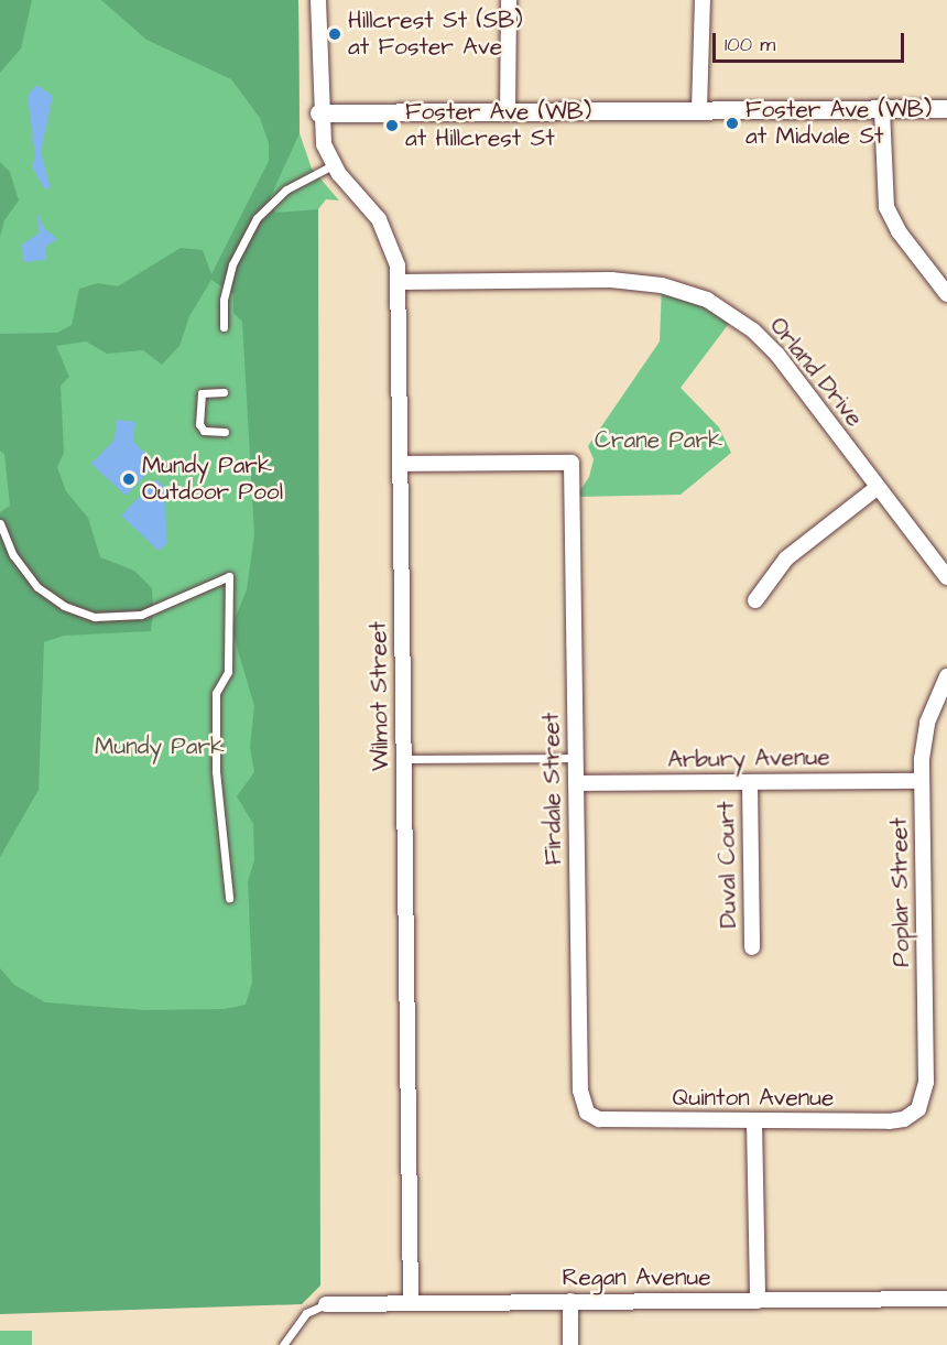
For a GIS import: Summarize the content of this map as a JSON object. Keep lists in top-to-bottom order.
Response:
{
  "streets": {
    "street": [
      "Orland Drive",
      "Wilmot Street",
      "Arbury Avenue",
      "Firdale Street",
      "Duval Court",
      "Poplar Street",
      "Quinton Avenue",
      "Regan Avenue"
    ]
  },
  "crossings": [
    ["Orland Drive", "Wilmot Street"],
    ["Wilmot Street", "Firdale Street"],
    ["Wilmot Street", "Regan Avenue"],
    ["Arbury Avenue", "Firdale Street"],
    ["Arbury Avenue", "Duval Court"],
    ["Arbury Avenue", "Poplar Street"],
    ["Firdale Street", "Quinton Avenue"],
    ["Poplar Street", "Quinton Avenue"]
  ],
  "parks": ["Crane Park", "Mundy Park"],
  "places": [
    "Hillcrest St (SB) at Foster Ave",
    "Foster Ave (WB) at Midvale St",
    "Foster Ave (WB) at Hillcrest St",
    "Mundy Park Outdoor Pool"
  ],
  "scale_bar": "100 m"
}
